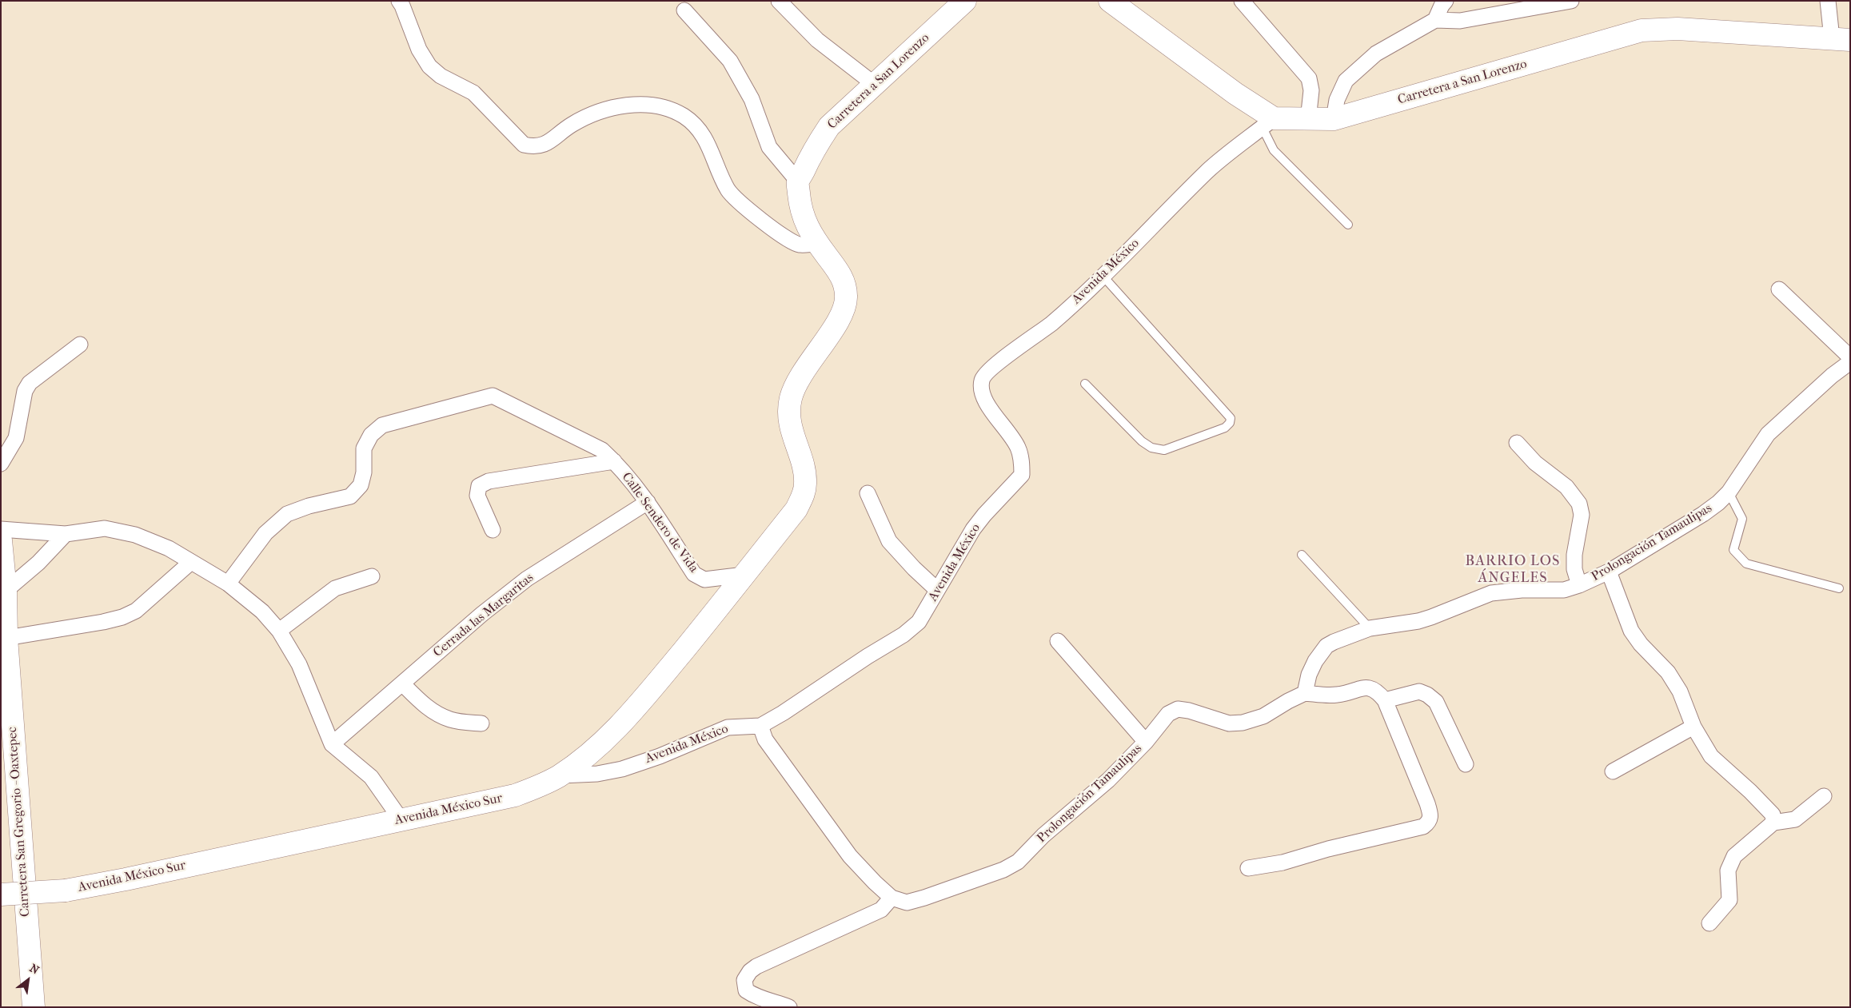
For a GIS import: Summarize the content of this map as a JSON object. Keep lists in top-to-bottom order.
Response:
{
  "streets": {
    "street": [
      "Carretera a San Lorenzo",
      "Avenida México",
      "Calle Sendero de Vida",
      "Prolongación Tamaulipas",
      "Cerrada las Margaritas",
      "Avenida México Sur",
      "Carretera San Gregorio - Oaxtepec"
    ]
  },
  "crossings": [
    ["Carretera a San Lorenzo", "Avenida México"],
    ["Avenida México", "Avenida México Sur"],
    ["Calle Sendero de Vida", "Cerrada las Margaritas"],
    ["Calle Sendero de Vida", "Avenida México Sur"]
  ],
  "districts": ["BARRIO LOS ÁNGELES"],
  "north": "top right"
}
